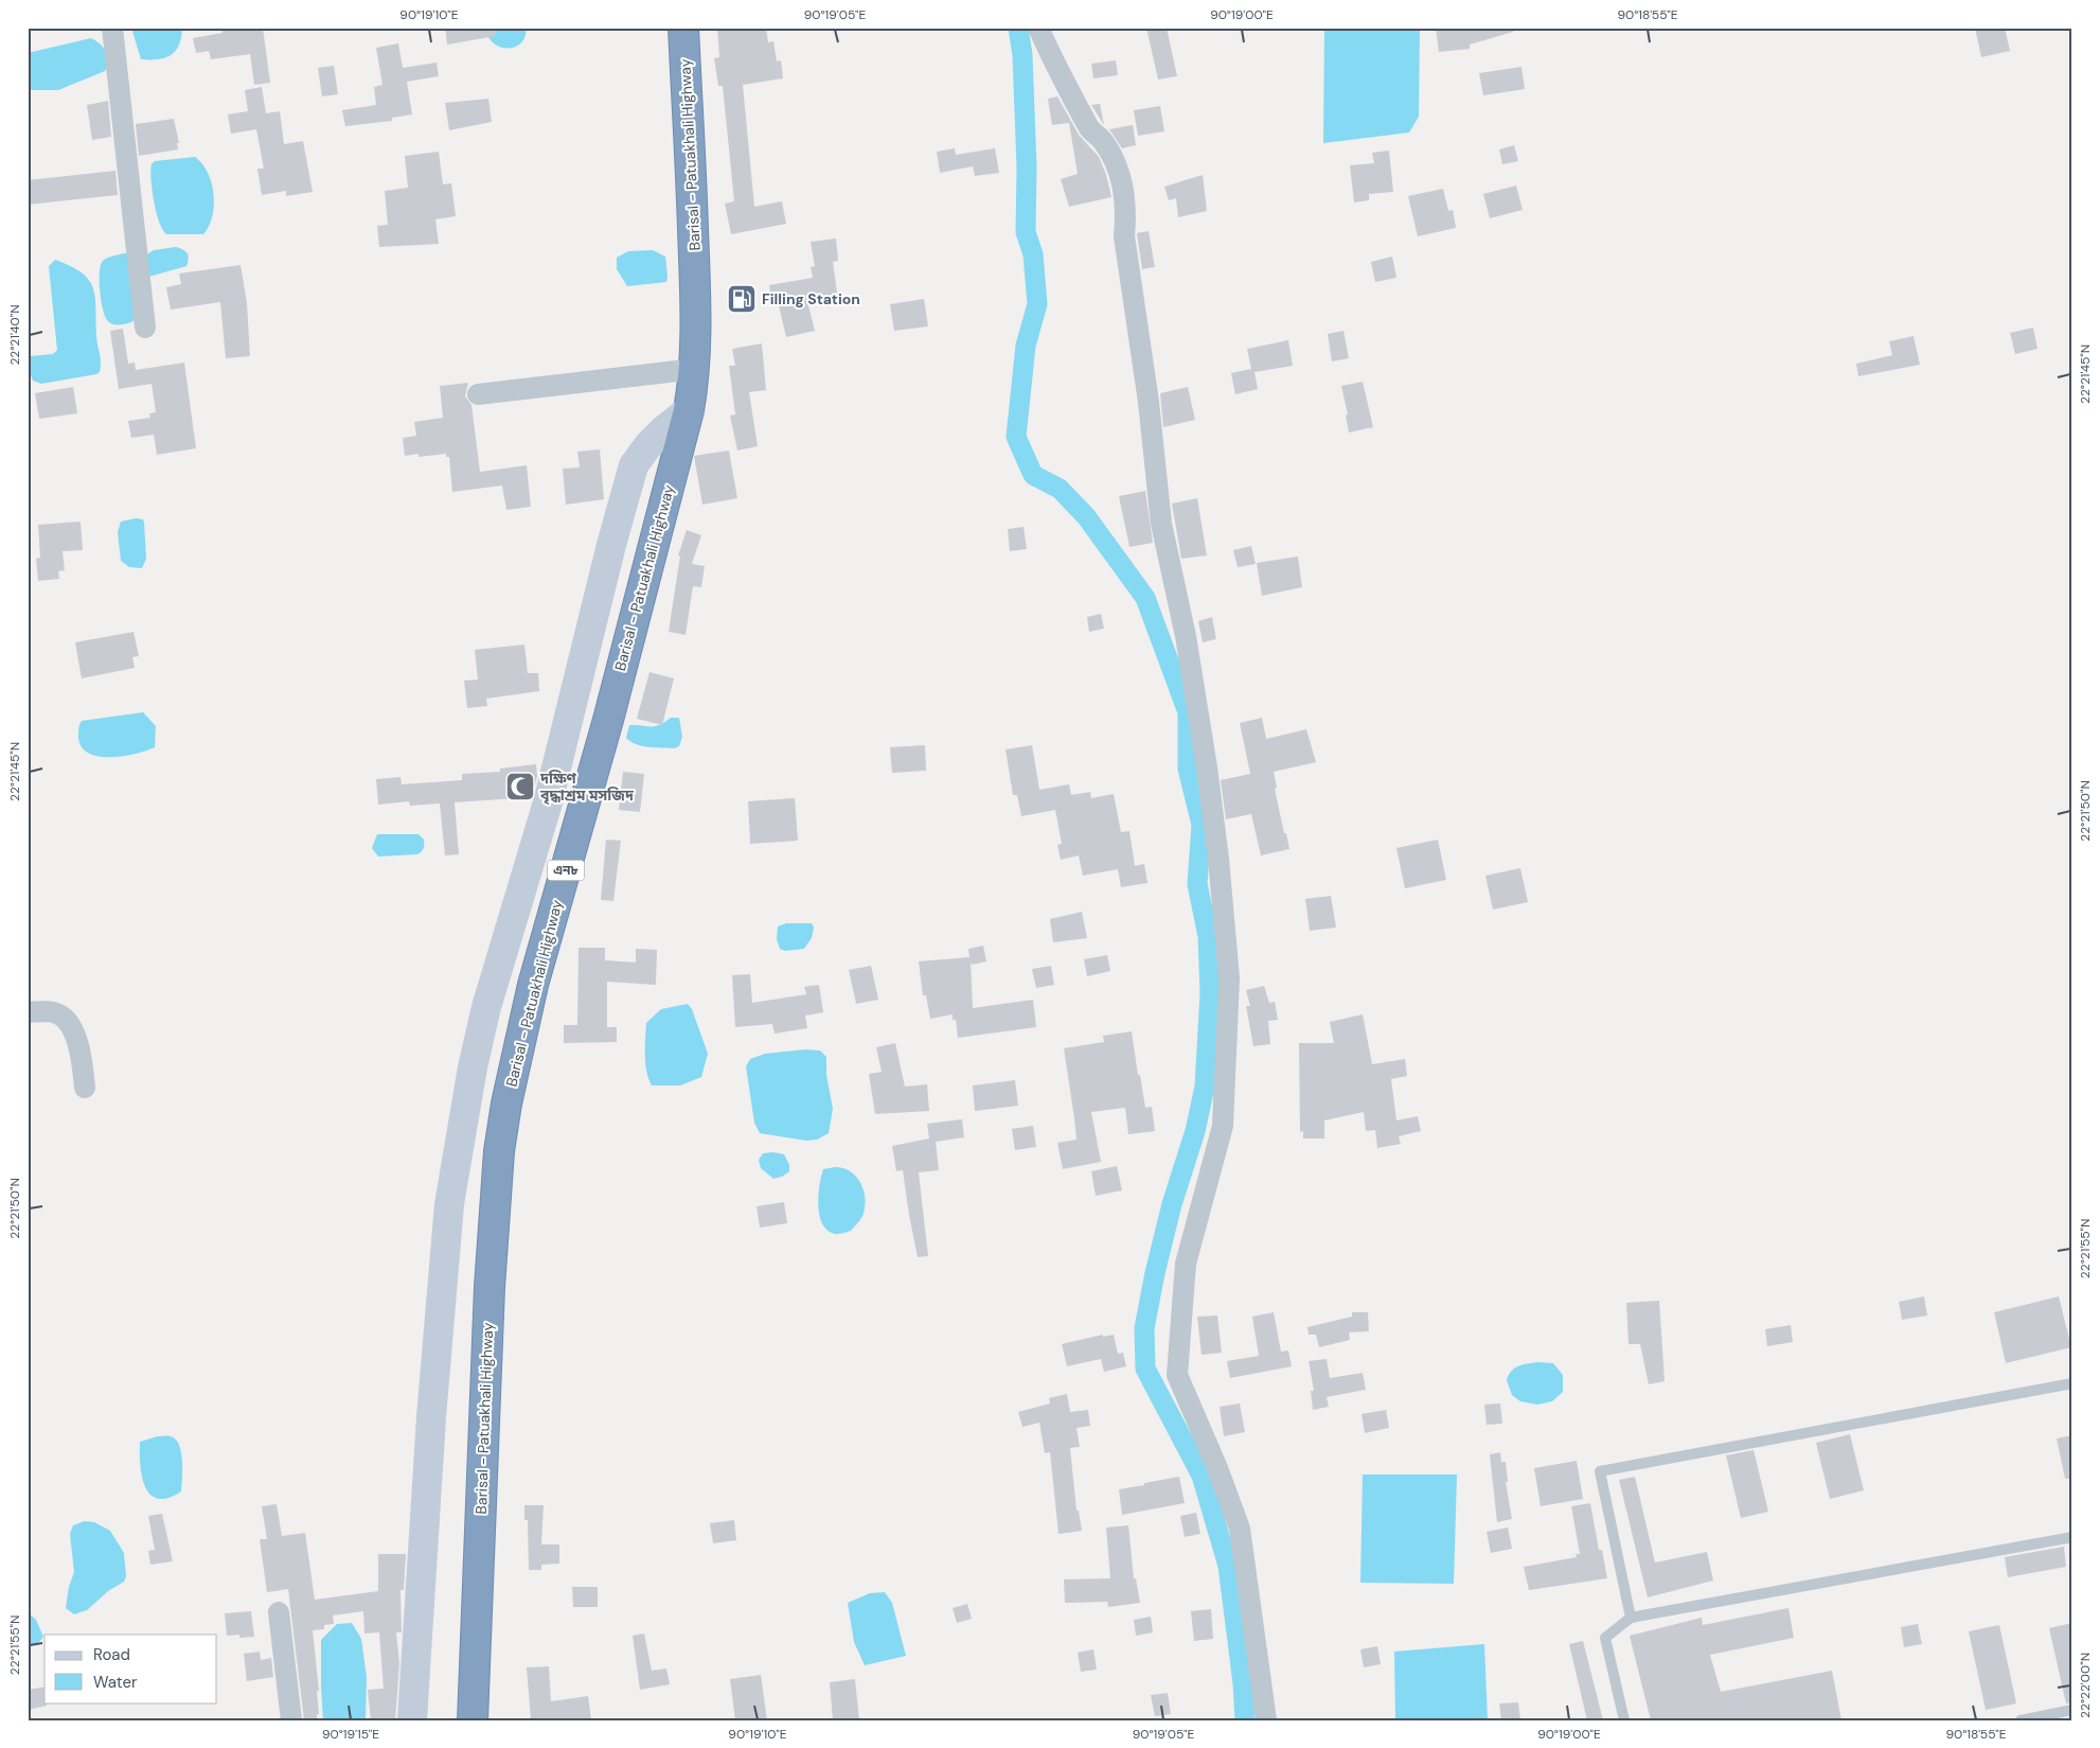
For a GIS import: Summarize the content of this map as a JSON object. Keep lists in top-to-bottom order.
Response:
{
  "streets": {
    "highway": ["Barisal - Patuakhali Highway", "এন৮"]
  },
  "places": {
    "fuel station": ["Filling Station"],
    "mosque": ["দক্ষিণ বৃদ্ধাশ্রম মসজিদ"]
  },
  "legend": ["Road", "Water"],
  "coordinates": [
    "90°19'10\"E",
    "90°19'05\"E",
    "90°19'00\"E",
    "90°18'55\"E",
    "22°21'40\"N",
    "22°21'45\"N",
    "22°21'50\"N",
    "22°21'55\"N",
    "22°22'00\"N",
    "90°19'15\"E"
  ]
}
